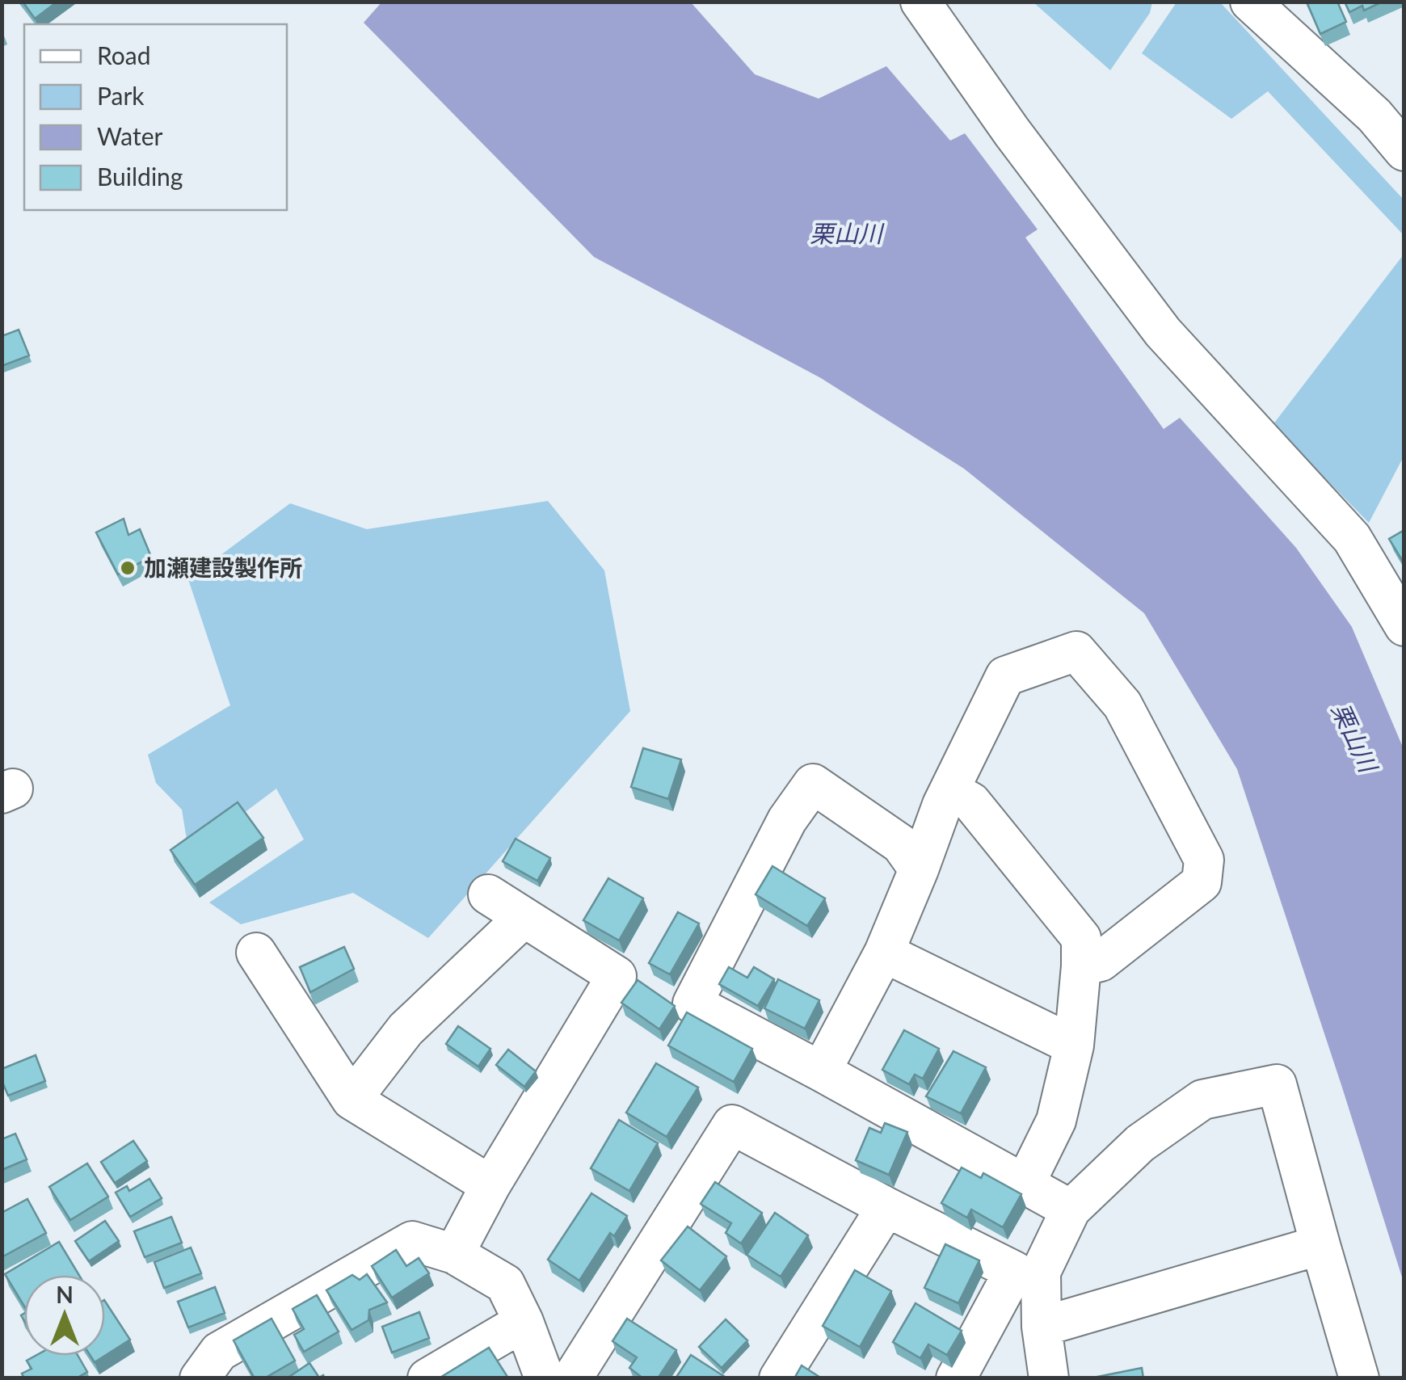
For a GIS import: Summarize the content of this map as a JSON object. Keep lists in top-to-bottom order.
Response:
{
  "water": ["栗山川"],
  "places": ["加瀬建設製作所"],
  "legend": [
    "Road",
    "Park",
    "Water",
    "Building"
  ],
  "north": "top"
}
